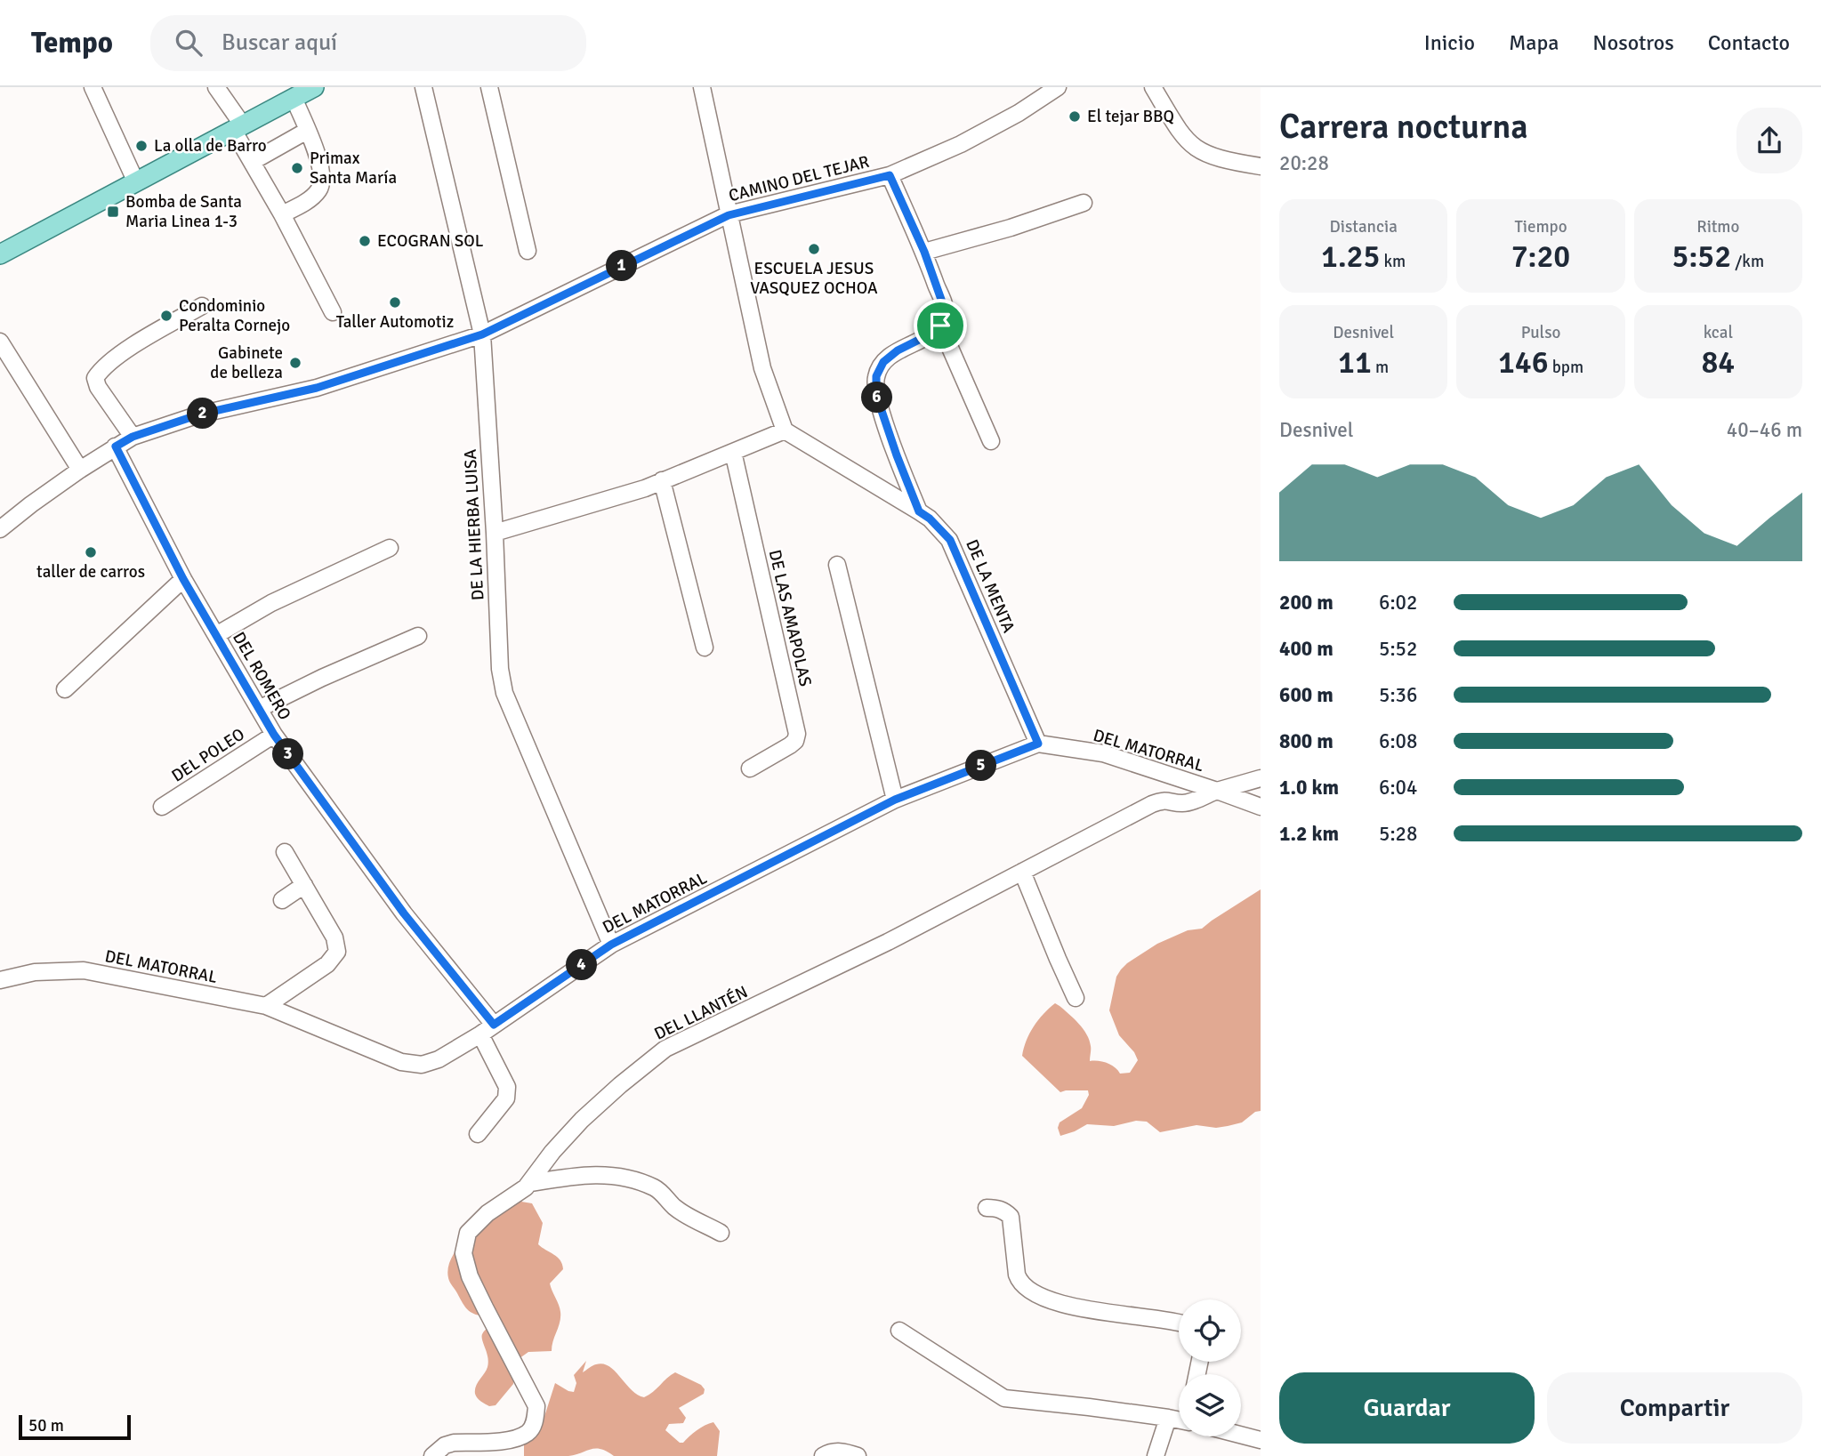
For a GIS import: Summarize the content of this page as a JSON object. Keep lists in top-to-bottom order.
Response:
{
  "streets": {
    "street": [
      "CAMINO DEL TEJAR",
      "DE LA HIERBA LUISA",
      "DE LA MENTA",
      "DE LAS AMAPOLAS",
      "DEL ROMERO",
      "DEL MATORRAL",
      "DEL POLEO",
      "DEL LLANTÉN"
    ]
  },
  "crossings": [
    ["CAMINO DEL TEJAR", "DE LA HIERBA LUISA"],
    ["CAMINO DEL TEJAR", "DEL ROMERO"],
    ["DE LA HIERBA LUISA", "DEL MATORRAL"],
    ["DE LA MENTA", "DEL MATORRAL"],
    ["DEL ROMERO", "DEL MATORRAL"],
    ["DEL ROMERO", "DEL POLEO"],
    ["DEL MATORRAL", "DEL LLANTÉN"]
  ],
  "places": {
    "other": [
      "El tejar BBQ",
      "La olla de Barro",
      "Primax Santa María",
      "ECOGRAN SOL",
      "ESCUELA JESUS VASQUEZ OCHOA",
      "Taller Automotiz",
      "Condominio Peralta Cornejo",
      "Gabinete de belleza",
      "taller de carros"
    ],
    "transit": ["Bomba de Santa Maria Linea 1-3"]
  },
  "scale_bar": "50 m",
  "page": {
    "header": "Tempo",
    "search": "Buscar aquí",
    "nav": [
      "Inicio",
      "Mapa",
      "Nosotros",
      "Contacto"
    ],
    "heading": ["Carrera nocturna", "20:28"],
    "stats": [
      ["Distancia", "1.25 km"],
      ["Tiempo", "7:20"],
      ["Ritmo", "5:52 /km"],
      ["Desnivel", "11 m"],
      ["Pulso", "146 bpm"],
      ["kcal", "84"]
    ],
    "pins": [
      "1",
      "6",
      "2",
      "3",
      "5",
      "4"
    ],
    "chart": ["Desnivel", "40–46 m"],
    "list": [
      {
        "name": "200 m",
        "note": "6:02"
      },
      {
        "name": "400 m",
        "note": "5:52"
      },
      {
        "name": "600 m",
        "note": "5:36"
      },
      {
        "name": "800 m",
        "note": "6:08"
      },
      {
        "name": "1.0 km",
        "note": "6:04"
      },
      {
        "name": "1.2 km",
        "note": "5:28"
      }
    ],
    "buttons": ["Guardar", "Compartir"],
    "scale": "50 m"
  }
}
